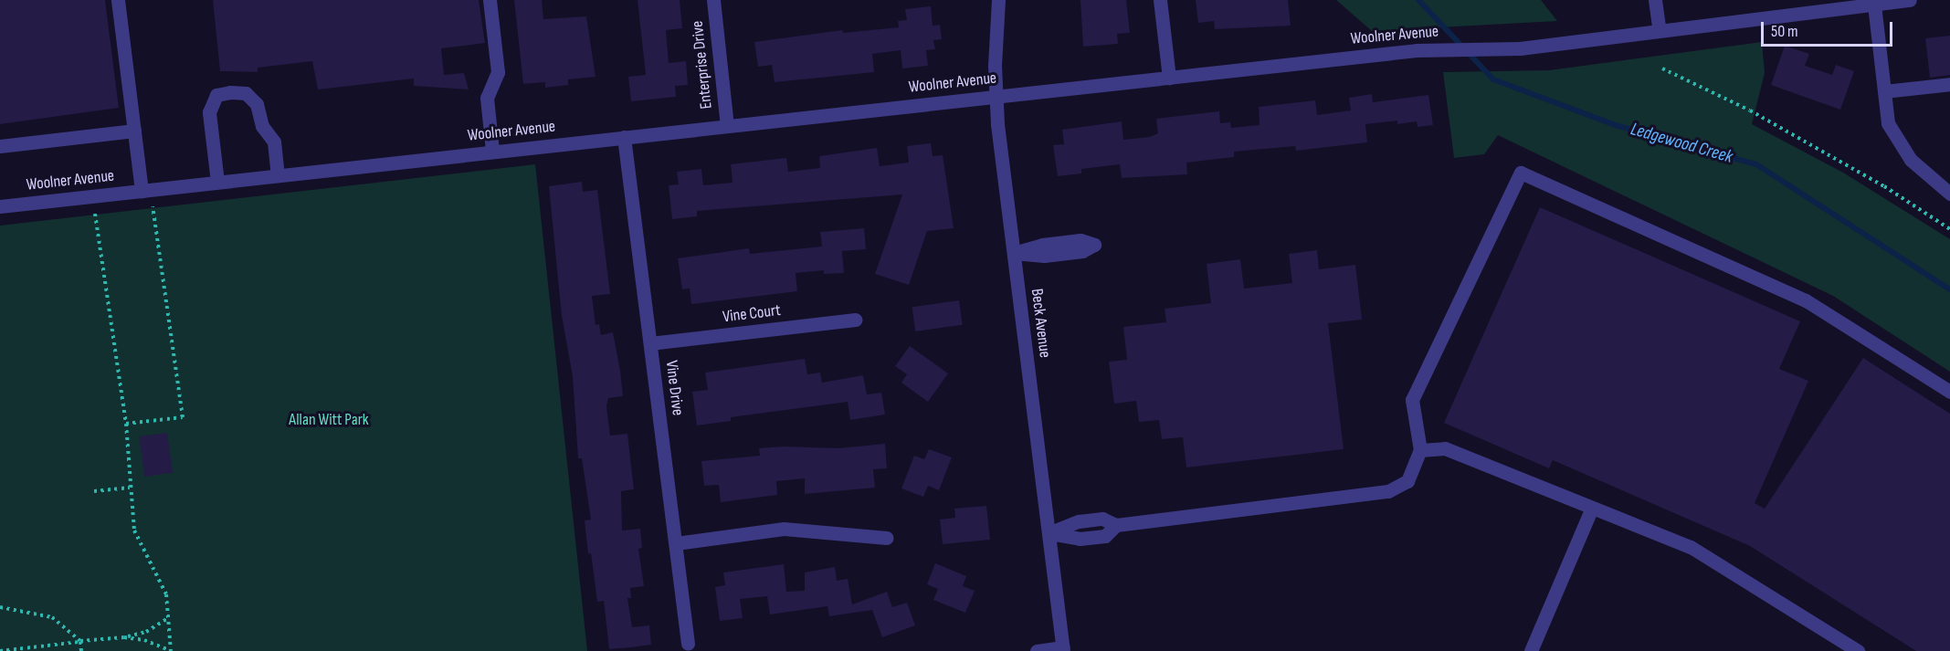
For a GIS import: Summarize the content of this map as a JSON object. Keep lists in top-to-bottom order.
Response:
{
  "streets": {
    "street": [
      "Woolner Avenue",
      "Enterprise Drive",
      "Vine Court",
      "Beck Avenue",
      "Vine Drive"
    ]
  },
  "crossings": [
    ["Woolner Avenue", "Enterprise Drive"],
    ["Woolner Avenue", "Beck Avenue"],
    ["Woolner Avenue", "Vine Drive"],
    ["Vine Court", "Vine Drive"]
  ],
  "water": ["Ledgewood Creek"],
  "parks": ["Allan Witt Park"],
  "scale_bar": "50 m"
}
